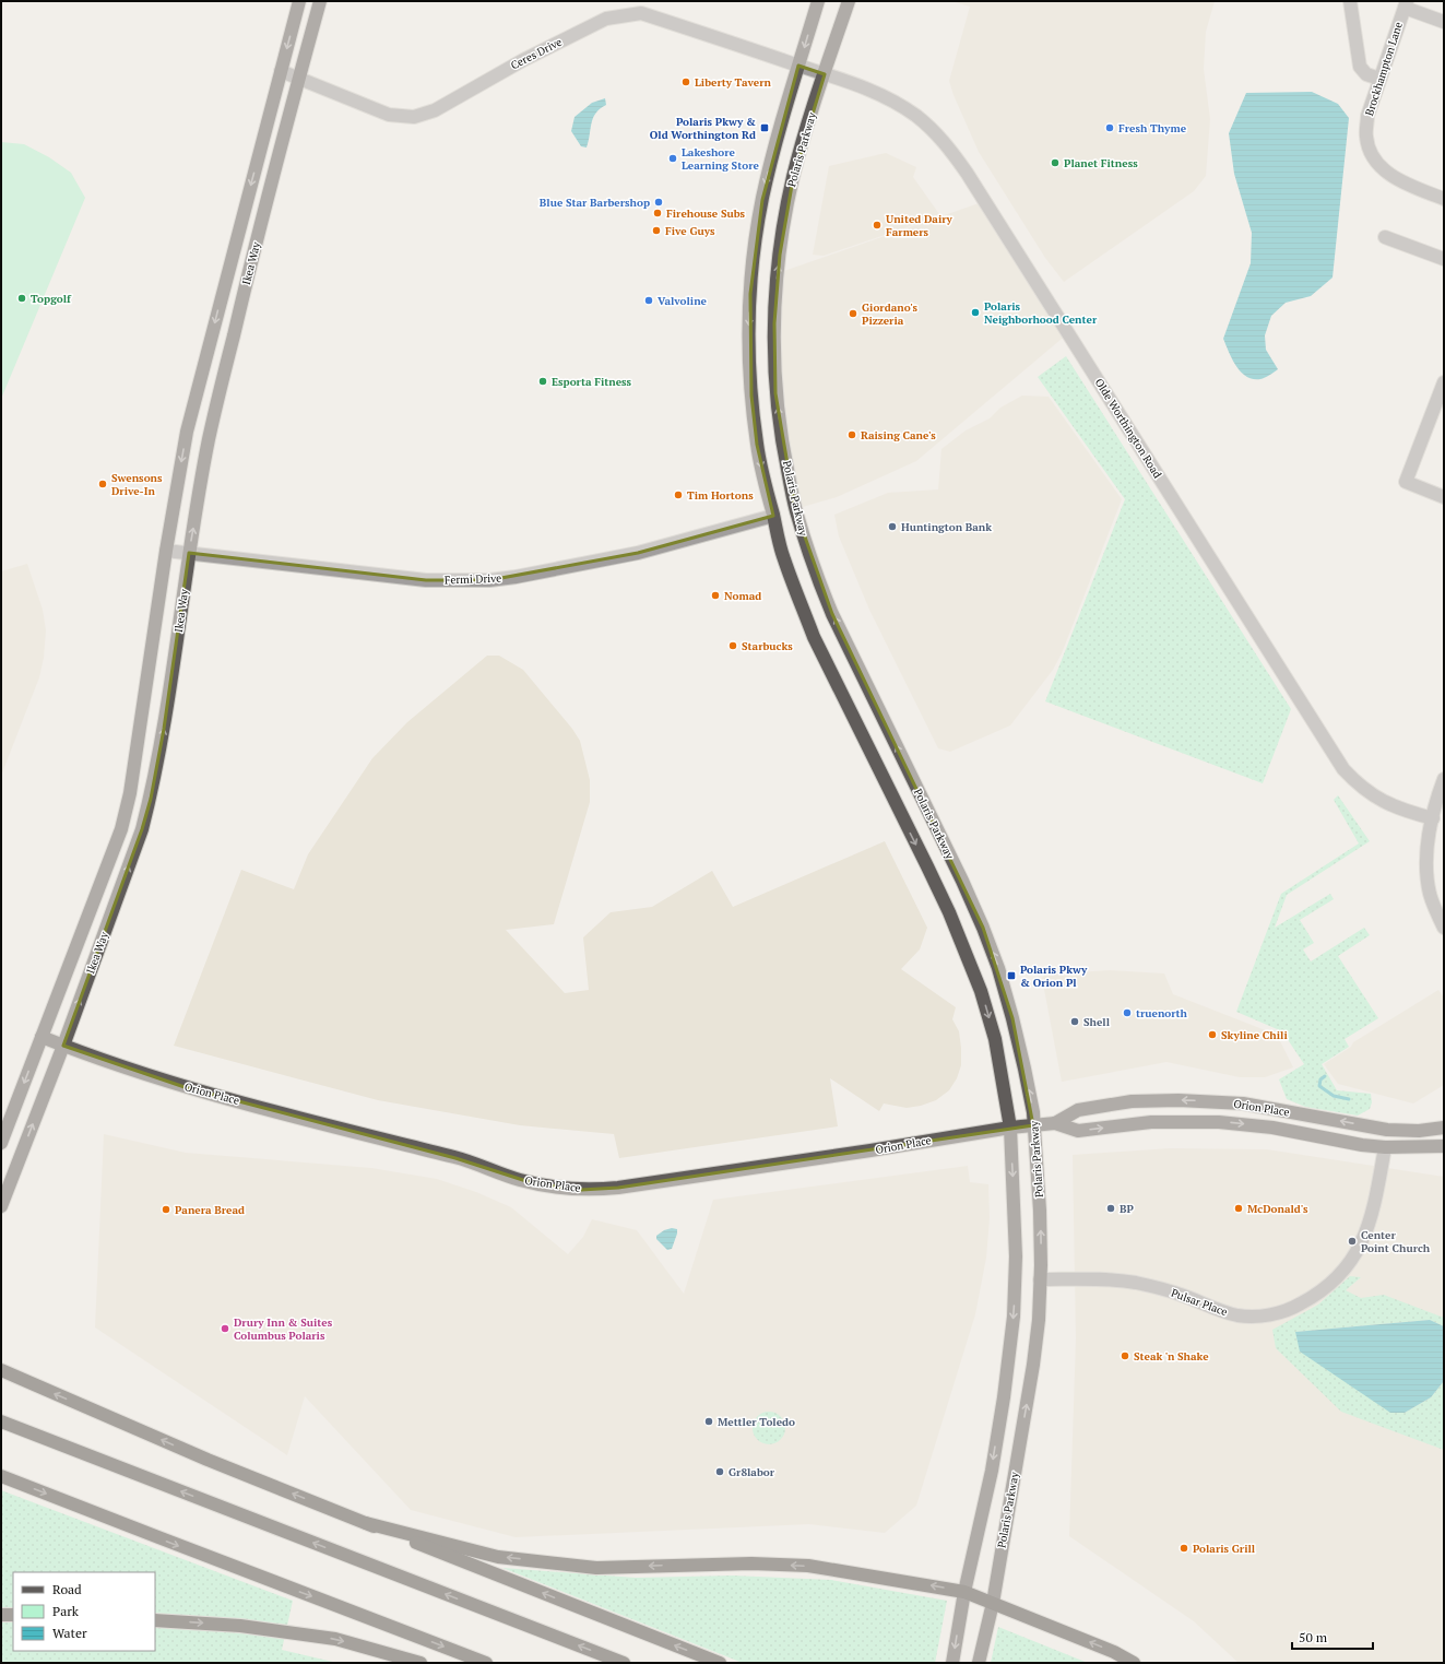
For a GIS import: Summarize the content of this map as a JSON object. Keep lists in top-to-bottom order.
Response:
{
  "streets": {
    "main road": ["Polaris Parkway", "Ikea Way", "Orion Place"],
    "street": [
      "Ceres Drive",
      "Brockhampton Lane",
      "Olde Worthington Road",
      "Fermi Drive",
      "Pulsar Place"
    ]
  },
  "crossings": [
    ["Ceres Drive", "Ikea Way"],
    ["Ceres Drive", "Olde Worthington Road"],
    ["Polaris Parkway", "Olde Worthington Road"],
    ["Polaris Parkway", "Orion Place"],
    ["Polaris Parkway", "Pulsar Place"],
    ["Ikea Way", "Fermi Drive"],
    ["Ikea Way", "Orion Place"],
    ["Orion Place", "Pulsar Place"]
  ],
  "places": {
    "other": [
      "Liberty Tavern",
      "Fresh Thyme",
      "Lakeshore Learning Store",
      "Planet Fitness",
      "Blue Star Barbershop",
      "Firehouse Subs",
      "United Dairy Farmers",
      "Five Guys",
      "Topgolf",
      "Valvoline",
      "Polaris Neighborhood Center",
      "Giordano's Pizzeria",
      "Esporta Fitness",
      "Raising Cane's",
      "Swensons Drive-In",
      "Tim Hortons",
      "Huntington Bank",
      "Nomad",
      "Starbucks",
      "truenorth",
      "Shell",
      "Skyline Chili",
      "BP",
      "McDonald's",
      "Panera Bread",
      "Center Point Church",
      "Drury Inn & Suites Columbus Polaris",
      "Steak 'n Shake",
      "Mettler Toledo",
      "Gr8labor",
      "Polaris Grill"
    ],
    "transit": ["Polaris Pkwy & Old Worthington Rd", "Polaris Pkwy & Orion Pl"]
  },
  "legend": ["Road", "Park", "Water"],
  "scale_bar": "50 m"
}
